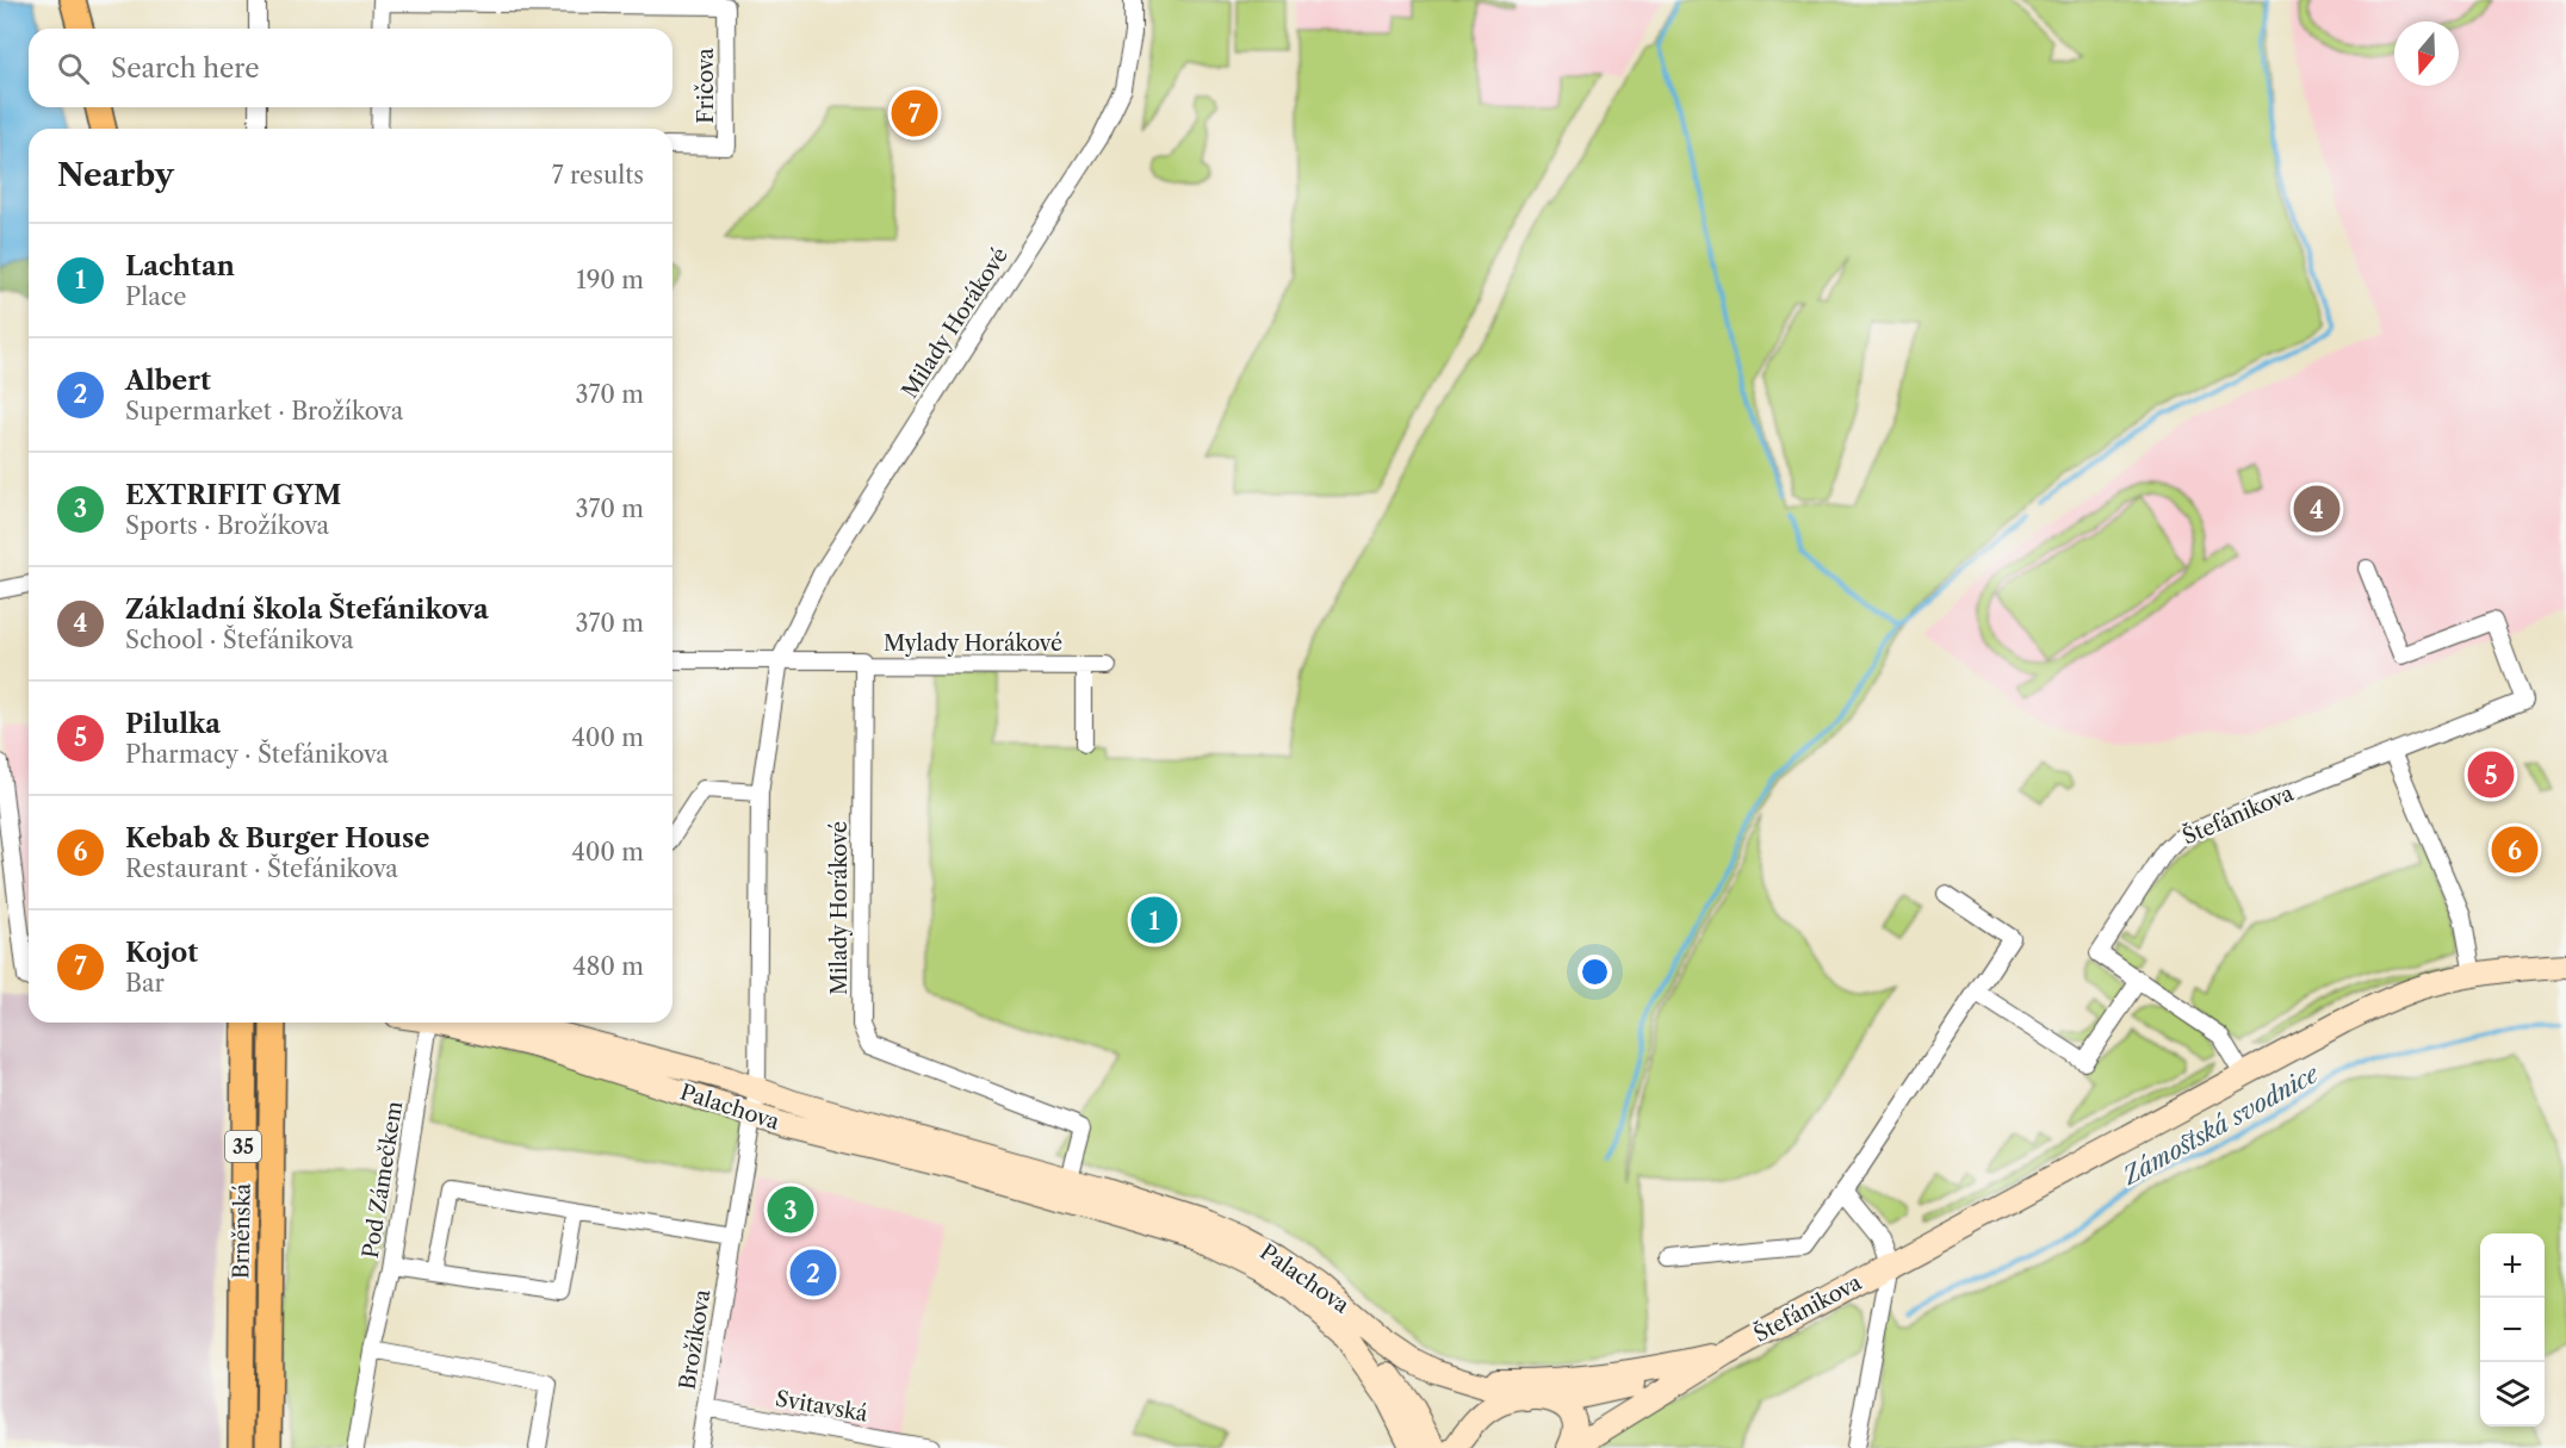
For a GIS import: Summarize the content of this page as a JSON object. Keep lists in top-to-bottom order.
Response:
{
  "streets": {
    "main road": ["35", "Brněnská"],
    "street": [
      "Fričova",
      "Milady Horákové",
      "Mylady Horákové",
      "Štefánikova",
      "Palachova",
      "Pod Zámečkem",
      "Brožíkova",
      "Svitavská"
    ]
  },
  "crossings": [
    ["Milady Horákové", "Mylady Horákové"],
    ["Milady Horákové", "Palachova"],
    ["Milady Horákové", "Brožíkova"],
    ["Štefánikova", "Palachova"],
    ["Palachova", "Brožíkova"],
    ["Brožíkova", "Svitavská"]
  ],
  "water": ["Zámostská svodnice"],
  "north": "bottom",
  "page": {
    "search": "Search here",
    "pins": [
      "7",
      "4",
      "5",
      "6",
      "1",
      "3",
      "2"
    ],
    "heading": ["Nearby", "7 results"],
    "list": [
      {
        "mark": "1",
        "name": "Lachtan",
        "note": "Place",
        "value": "190 m"
      },
      {
        "mark": "2",
        "name": "Albert",
        "note": "Supermarket · Brožíkova",
        "value": "370 m"
      },
      {
        "mark": "3",
        "name": "EXTRIFIT GYM",
        "note": "Sports · Brožíkova",
        "value": "370 m"
      },
      {
        "mark": "4",
        "name": "Základní škola Štefánikova",
        "note": "School · Štefánikova",
        "value": "370 m"
      },
      {
        "mark": "5",
        "name": "Pilulka",
        "note": "Pharmacy · Štefánikova",
        "value": "400 m"
      },
      {
        "mark": "6",
        "name": "Kebab & Burger House",
        "note": "Restaurant · Štefánikova",
        "value": "400 m"
      },
      {
        "mark": "7",
        "name": "Kojot",
        "note": "Bar",
        "value": "480 m"
      }
    ],
    "map_buttons": ["+", "−"]
  }
}
